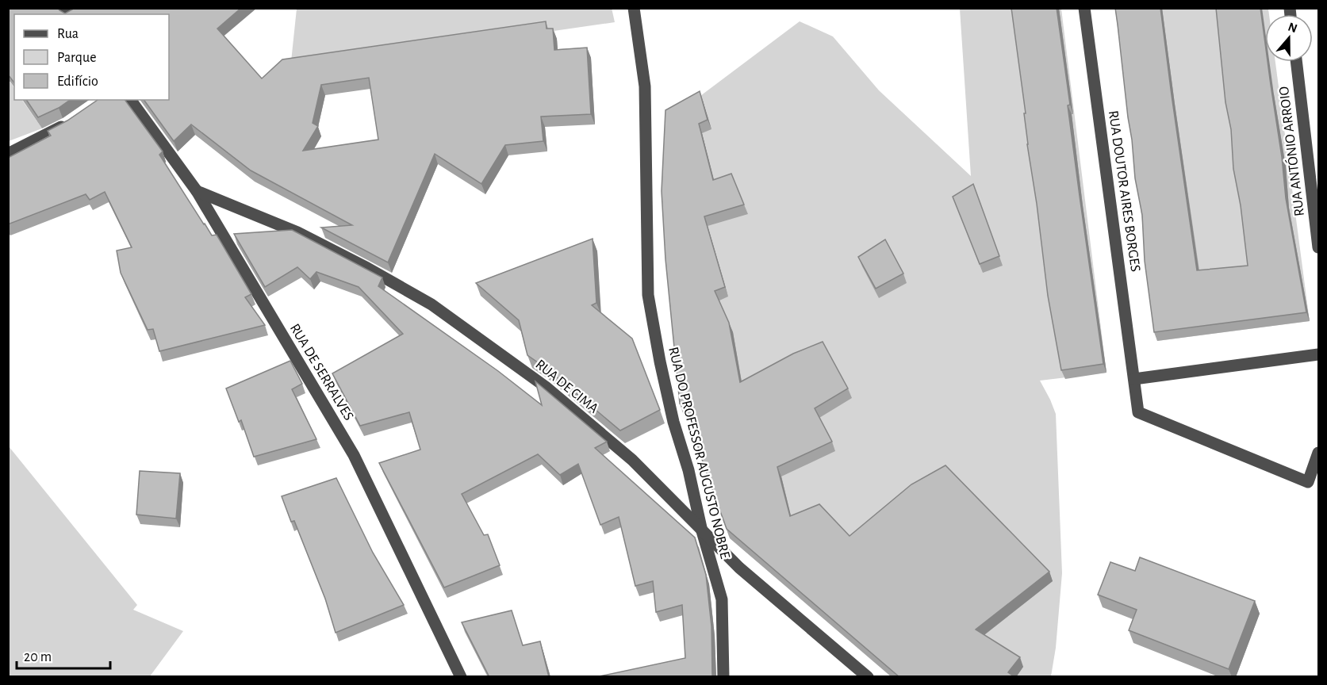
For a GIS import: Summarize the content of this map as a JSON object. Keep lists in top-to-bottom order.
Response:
{
  "streets": {
    "street": [
      "RUA ANTÓNIO ARROIO",
      "RUA DOUTOR AIRES BORGES",
      "RUA DE SERRALVES",
      "RUA DE CIMA",
      "RUA DO PROFESSOR AUGUSTO NOBRE"
    ]
  },
  "crossings": [
    ["RUA DE SERRALVES", "RUA DE CIMA"],
    ["RUA DE CIMA", "RUA DO PROFESSOR AUGUSTO NOBRE"]
  ],
  "legend": ["Rua", "Parque", "Edifício"],
  "scale_bar": "20 m",
  "north": "top"
}
